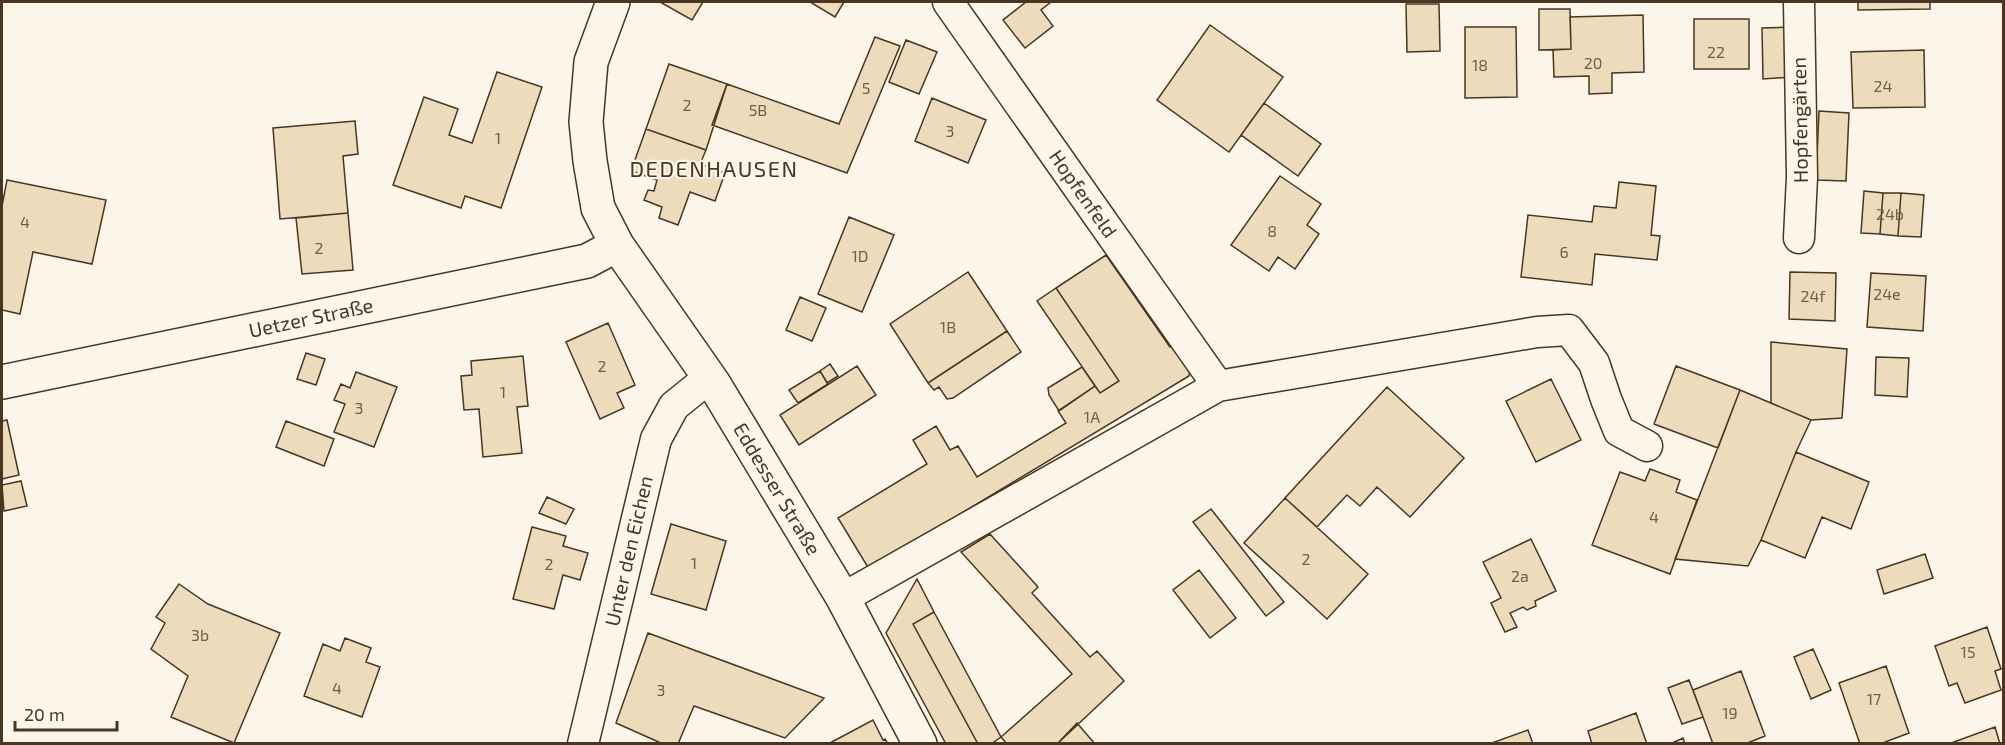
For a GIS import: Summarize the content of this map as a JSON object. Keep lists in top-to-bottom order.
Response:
{
  "streets": {
    "street": [
      "Hopfengärten",
      "Hopfenfeld",
      "Uetzer Straße",
      "Eddesser Straße",
      "Unter den Eichen"
    ]
  },
  "crossings": [
    ["Uetzer Straße", "Eddesser Straße"],
    ["Eddesser Straße", "Unter den Eichen"]
  ],
  "districts": ["DEDENHAUSEN"],
  "house_numbers": [
    "22",
    "20",
    "18",
    "24",
    "5",
    "2",
    "5B",
    "3",
    "1",
    "24b",
    "4",
    "8",
    "2",
    "6",
    "1D",
    "24e",
    "24f",
    "1B",
    "2",
    "1",
    "3",
    "1A",
    "4",
    "2",
    "1",
    "2",
    "2a",
    "3b",
    "15",
    "4",
    "3",
    "17",
    "19"
  ],
  "scale_bar": "20 m"
}
